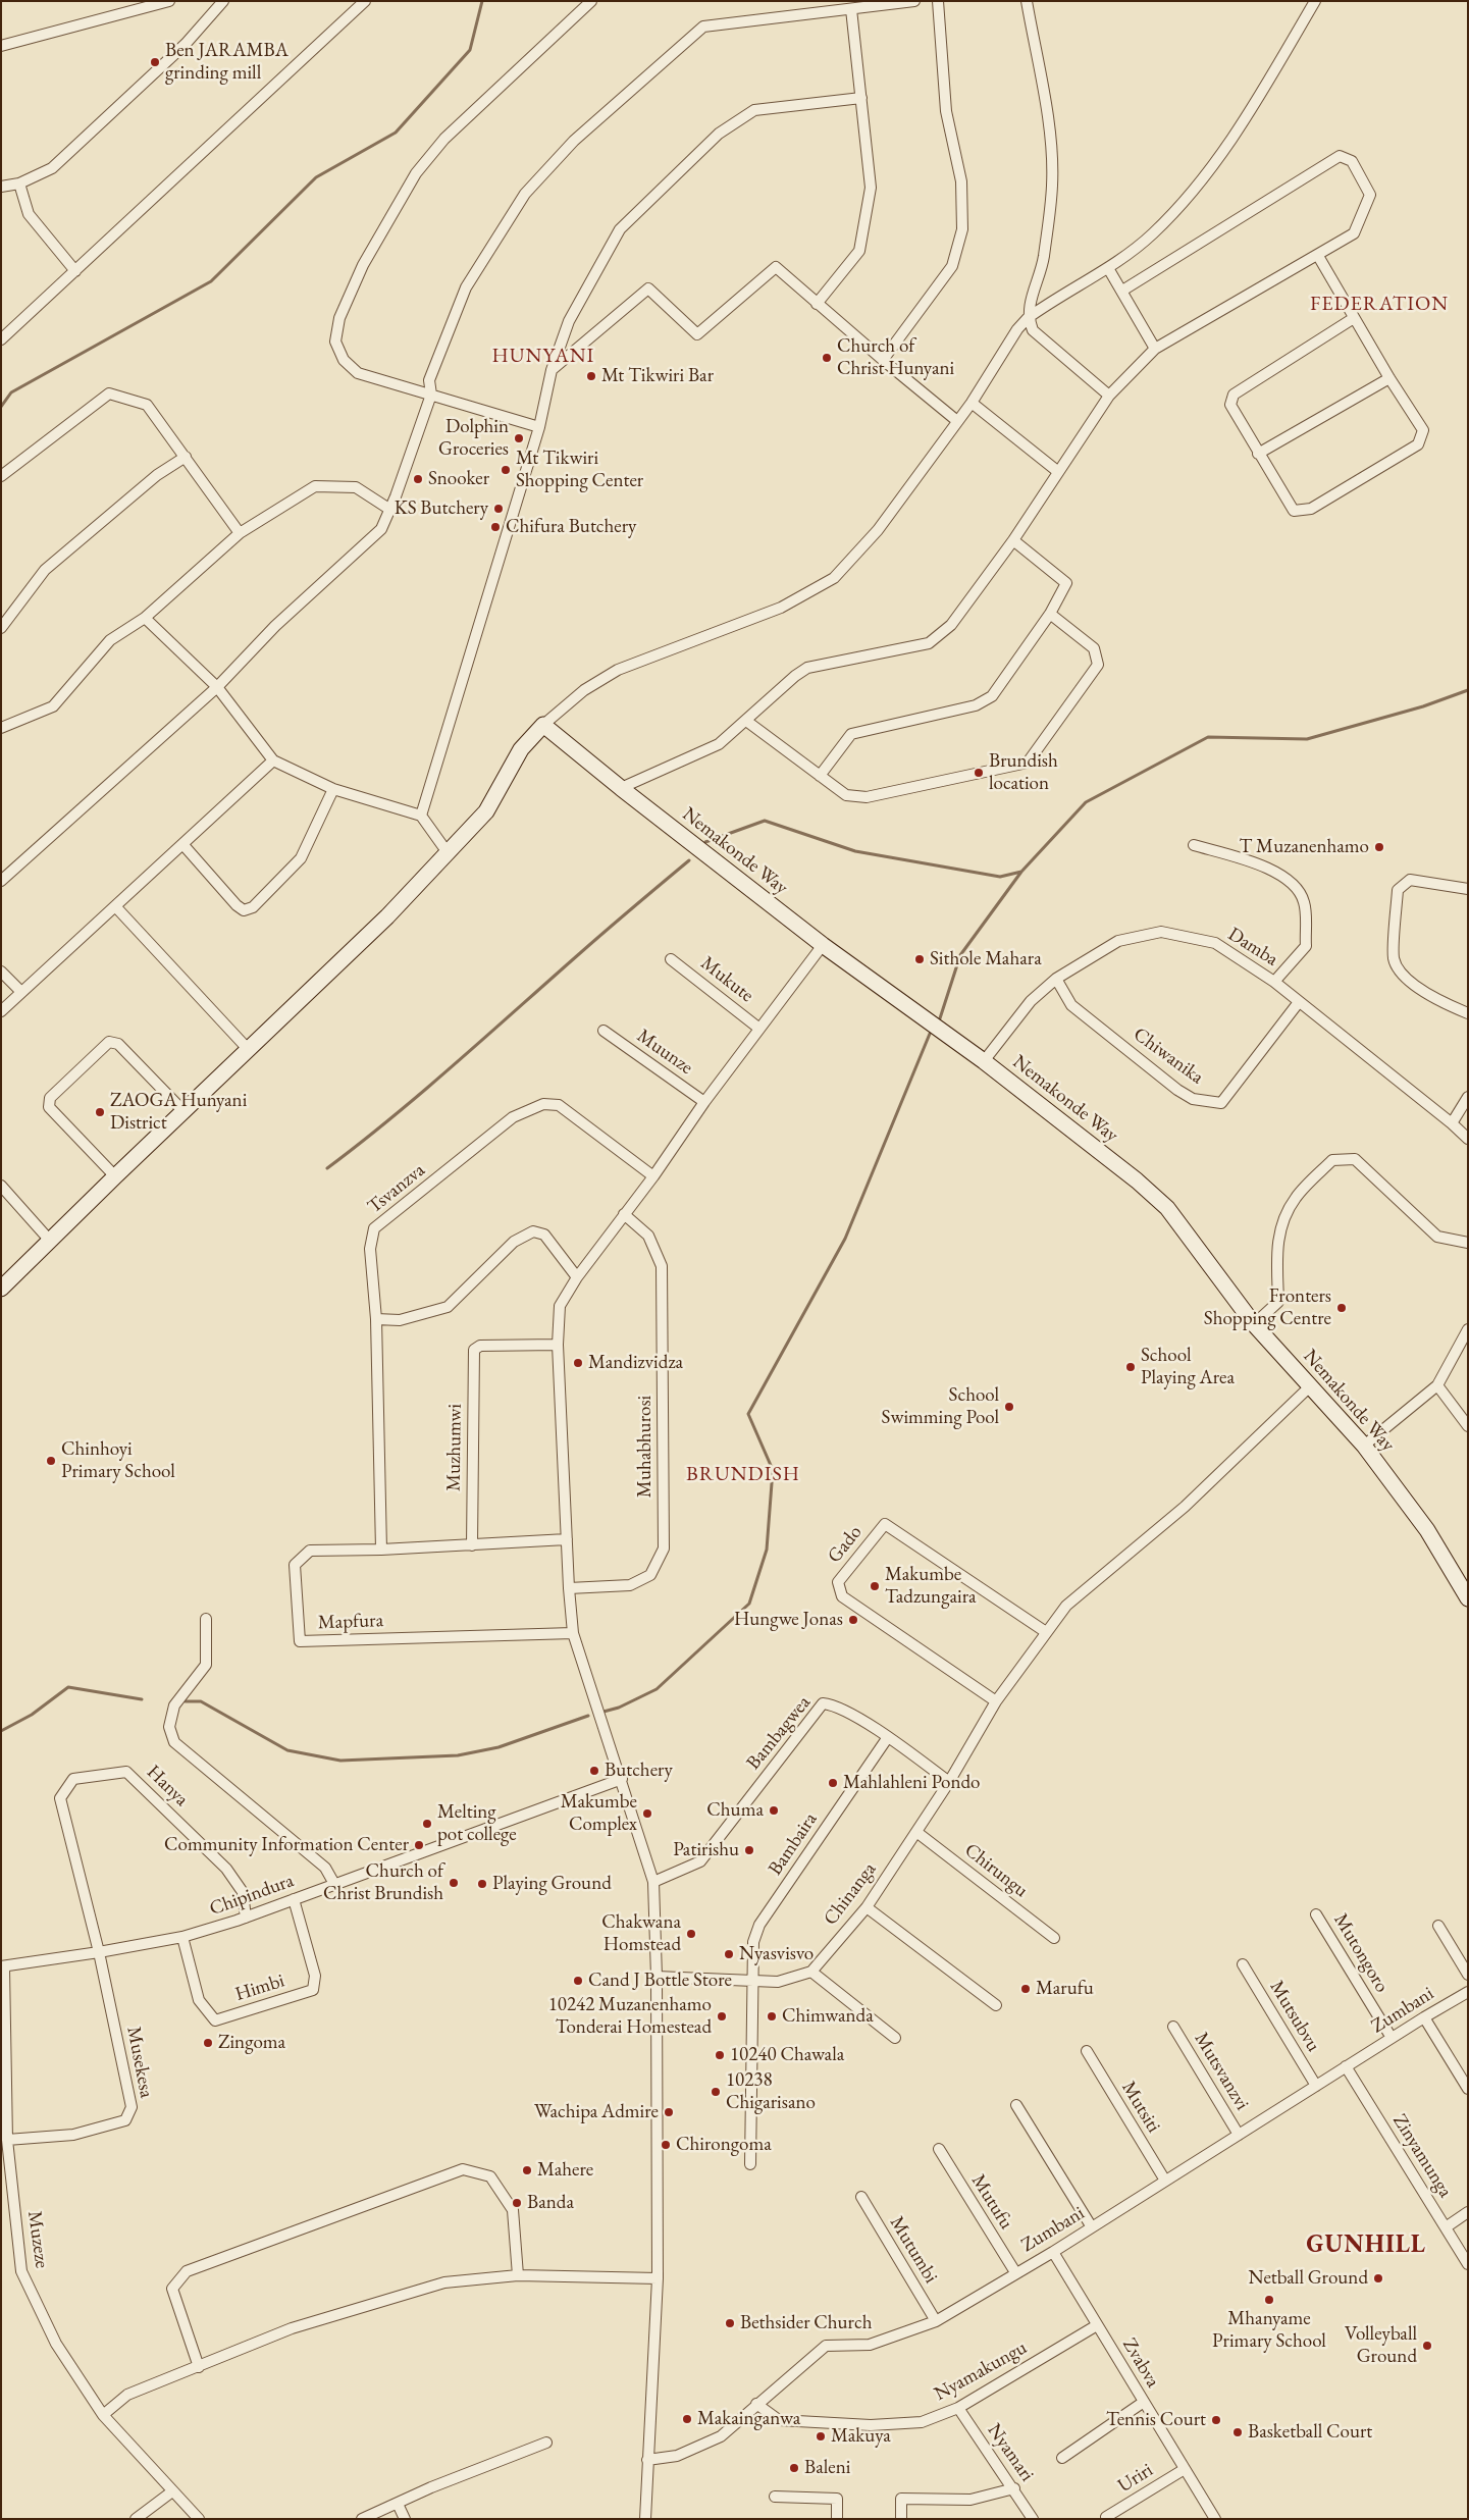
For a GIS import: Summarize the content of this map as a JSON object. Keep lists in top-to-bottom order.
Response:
{
  "streets": {
    "street": [
      "Nemakonde Way",
      "Damba",
      "Mukute",
      "Muunze",
      "Chiwanika",
      "Tsvanzva",
      "Muhabhurosi",
      "Muzhumwi",
      "Gado",
      "Mapfura",
      "Bambagwea",
      "Hanya",
      "Bambaira",
      "Chirungu",
      "Chinanga",
      "Chipindura",
      "Mutongoro",
      "Himbi",
      "Zumbani",
      "Mutsubvu",
      "Musekesa",
      "Mutsvanzvi",
      "Mutsiti",
      "Zinyamunga",
      "Mutufu",
      "Muzeze",
      "Mutumbi",
      "Zvabva",
      "Nyamakungu",
      "Nyamari",
      "Uriri"
    ]
  },
  "crossings": [
    ["Nemakonde Way", "Damba"],
    ["Nemakonde Way", "Chinanga"],
    ["Damba", "Chiwanika"],
    ["Tsvanzva", "Mapfura"],
    ["Muzhumwi", "Mapfura"],
    ["Gado", "Chinanga"],
    ["Bambagwea", "Bambaira"],
    ["Bambagwea", "Chinanga"],
    ["Hanya", "Chipindura"],
    ["Hanya", "Musekesa"],
    ["Chirungu", "Chinanga"],
    ["Chipindura", "Himbi"],
    ["Chipindura", "Musekesa"],
    ["Chipindura", "Muzeze"],
    ["Mutongoro", "Zumbani"],
    ["Zumbani", "Mutsubvu"],
    ["Zumbani", "Mutsvanzvi"],
    ["Zumbani", "Mutsiti"],
    ["Zumbani", "Zinyamunga"],
    ["Zumbani", "Mutufu"],
    ["Zumbani", "Mutumbi"],
    ["Zumbani", "Zvabva"],
    ["Zumbani", "Nyamakungu"],
    ["Musekesa", "Muzeze"],
    ["Zvabva", "Nyamakungu"],
    ["Zvabva", "Uriri"],
    ["Nyamakungu", "Nyamari"]
  ],
  "districts": [
    "FEDERATION",
    "HUNYANI",
    "BRUNDISH",
    "GUNHILL"
  ],
  "places": [
    "Ben JARAMBA grinding mill",
    "Church of Christ Hunyani",
    "Mt Tikwiri Bar",
    "Dolphin Groceries",
    "Mt Tikwiri Shopping Center",
    "Snooker",
    "KS Butchery",
    "Chifura Butchery",
    "Brundish location",
    "T Muzanenhamo",
    "Sithole Mahara",
    "ZAOGA Hunyani District",
    "Fronters Shopping Centre",
    "Mandizvidza",
    "School Playing Area",
    "School Swimming Pool",
    "Chinhoyi Primary School",
    "Makumbe Tadzungaira",
    "Hungwe Jonas",
    "Butchery",
    "Mahlahleni Pondo",
    "Chuma",
    "Makumbe Complex",
    "Melting pot college",
    "Community Information Center",
    "Patirishu",
    "Church of Christ Brundish",
    "Playing Ground",
    "Chakwana Homstead",
    "Nyasvisvo",
    "Cand J Bottle Store",
    "Marufu",
    "10242 Muzanenhamo Tonderai Homestead",
    "Chimwanda",
    "Zingoma",
    "10240 Chawala",
    "10238 Chigarisano",
    "Wachipa Admire",
    "Chirongoma",
    "Mahere",
    "Banda",
    "Netball Ground",
    "Mhanyame Primary School",
    "Bethsider Church",
    "Volleyball Ground",
    "Makainganwa",
    "Tennis Court",
    "Basketball Court",
    "Makuya",
    "Baleni"
  ]
}
